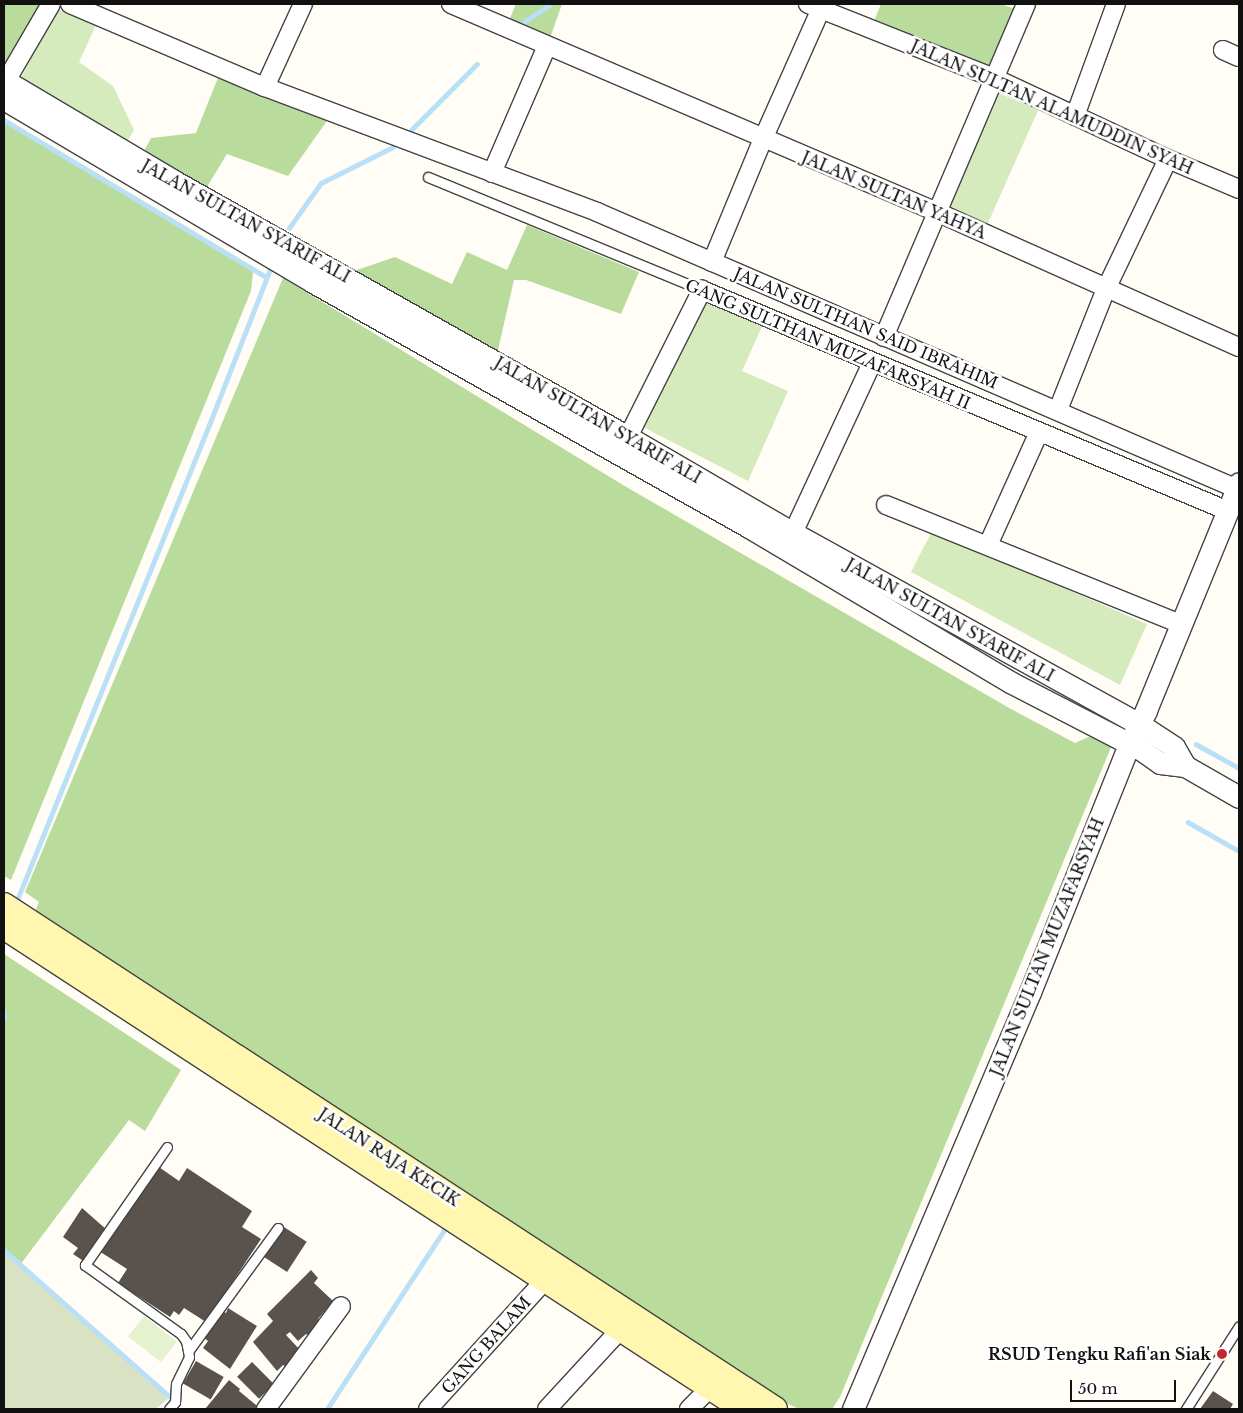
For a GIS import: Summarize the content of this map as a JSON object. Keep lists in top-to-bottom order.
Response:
{
  "streets": {
    "main road": ["JALAN RAJA KECIK"],
    "street": [
      "JALAN SULTAN ALAMUDDIN SYAH",
      "JALAN SULTAN YAHYA",
      "JALAN SULTAN SYARIF ALI",
      "JALAN SULTHAN SAID IBRAHIM",
      "GANG SULTHAN MUZAFARSYAH II",
      "JALAN SULTAN MUZAFARSYAH",
      "GANG BALAM"
    ]
  },
  "crossings": [
    ["JALAN SULTAN SYARIF ALI", "JALAN SULTAN MUZAFARSYAH"],
    ["JALAN SULTHAN SAID IBRAHIM", "JALAN SULTAN MUZAFARSYAH"],
    ["GANG SULTHAN MUZAFARSYAH II", "JALAN SULTAN MUZAFARSYAH"],
    ["JALAN RAJA KECIK", "GANG BALAM"]
  ],
  "places": ["RSUD Tengku Rafi'an Siak"],
  "scale_bar": "50 m"
}
